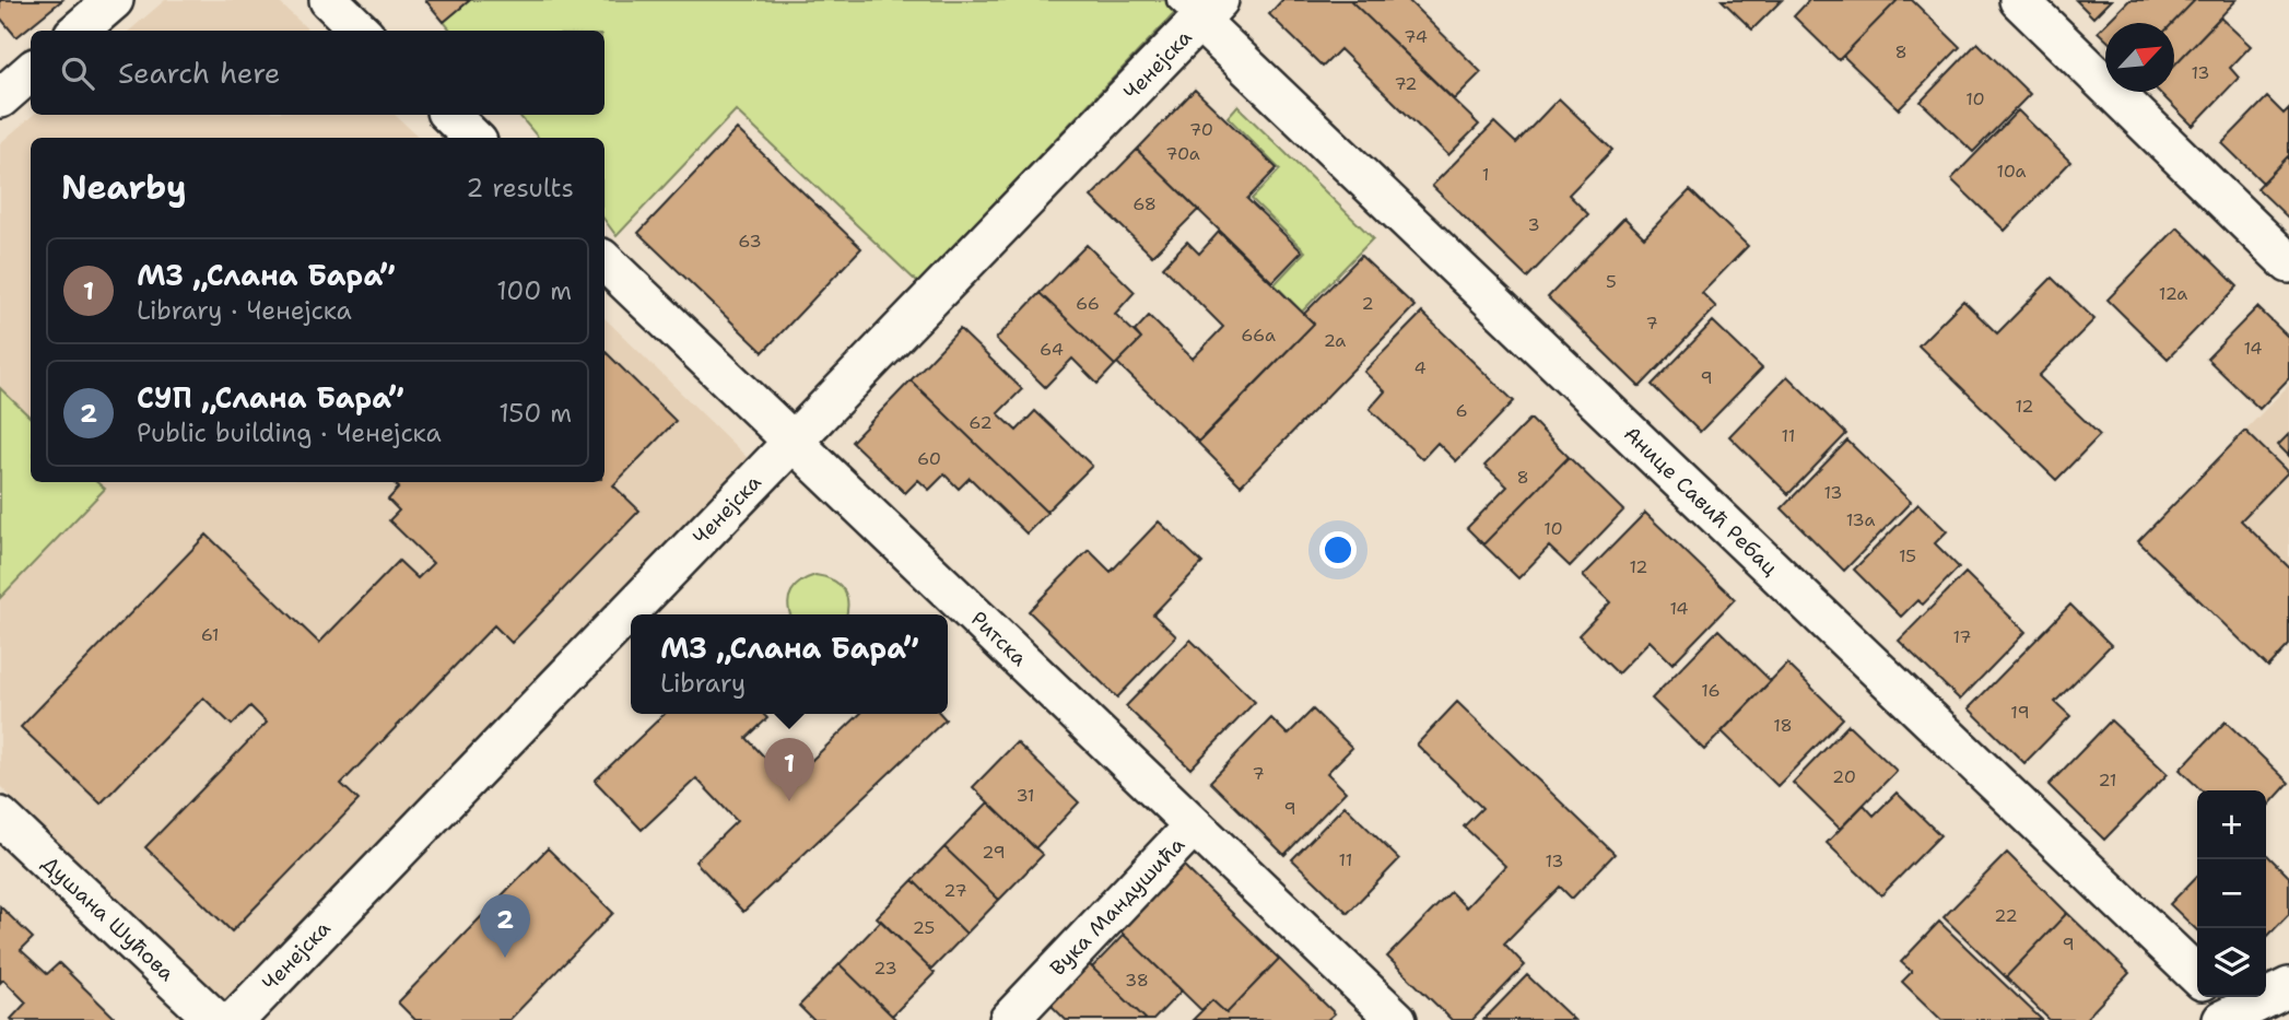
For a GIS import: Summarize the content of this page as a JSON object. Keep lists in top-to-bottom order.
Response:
{
  "streets": {
    "street": [
      "Ченејска",
      "Анице Савић Ребац",
      "Ритска",
      "Вука Мандушића",
      "Душана Шућова"
    ]
  },
  "crossings": [
    ["Ченејска", "Анице Савић Ребац"],
    ["Ченејска", "Ритска"],
    ["Ритска", "Вука Мандушића"]
  ],
  "house_numbers": [
    "74",
    "8",
    "13",
    "72",
    "10",
    "70",
    "70a",
    "10a",
    "1",
    "68",
    "3",
    "63",
    "5",
    "12a",
    "66",
    "2",
    "7",
    "66a",
    "2a",
    "14",
    "64",
    "4",
    "9",
    "12",
    "6",
    "62",
    "11",
    "60",
    "8",
    "13",
    "13a",
    "10",
    "15",
    "12",
    "14",
    "61",
    "17",
    "16",
    "19",
    "18",
    "7",
    "20",
    "21",
    "31",
    "9",
    "29",
    "11",
    "13",
    "27",
    "22",
    "25",
    "9",
    "23",
    "38"
  ],
  "north": "top right",
  "page": {
    "search": "Search here",
    "heading": ["Nearby", "2 results"],
    "list": [
      {
        "mark": "1",
        "name": "МЗ „Слана Бара”",
        "note": "Library · Ченејска",
        "value": "100 m"
      },
      {
        "mark": "2",
        "name": "СУП „Слана Бара”",
        "note": "Public building · Ченејска",
        "value": "150 m"
      }
    ],
    "popup": ["МЗ „Слана Бара”", "Library"],
    "pins": ["1", "2"],
    "map_buttons": ["+", "−"]
  }
}
